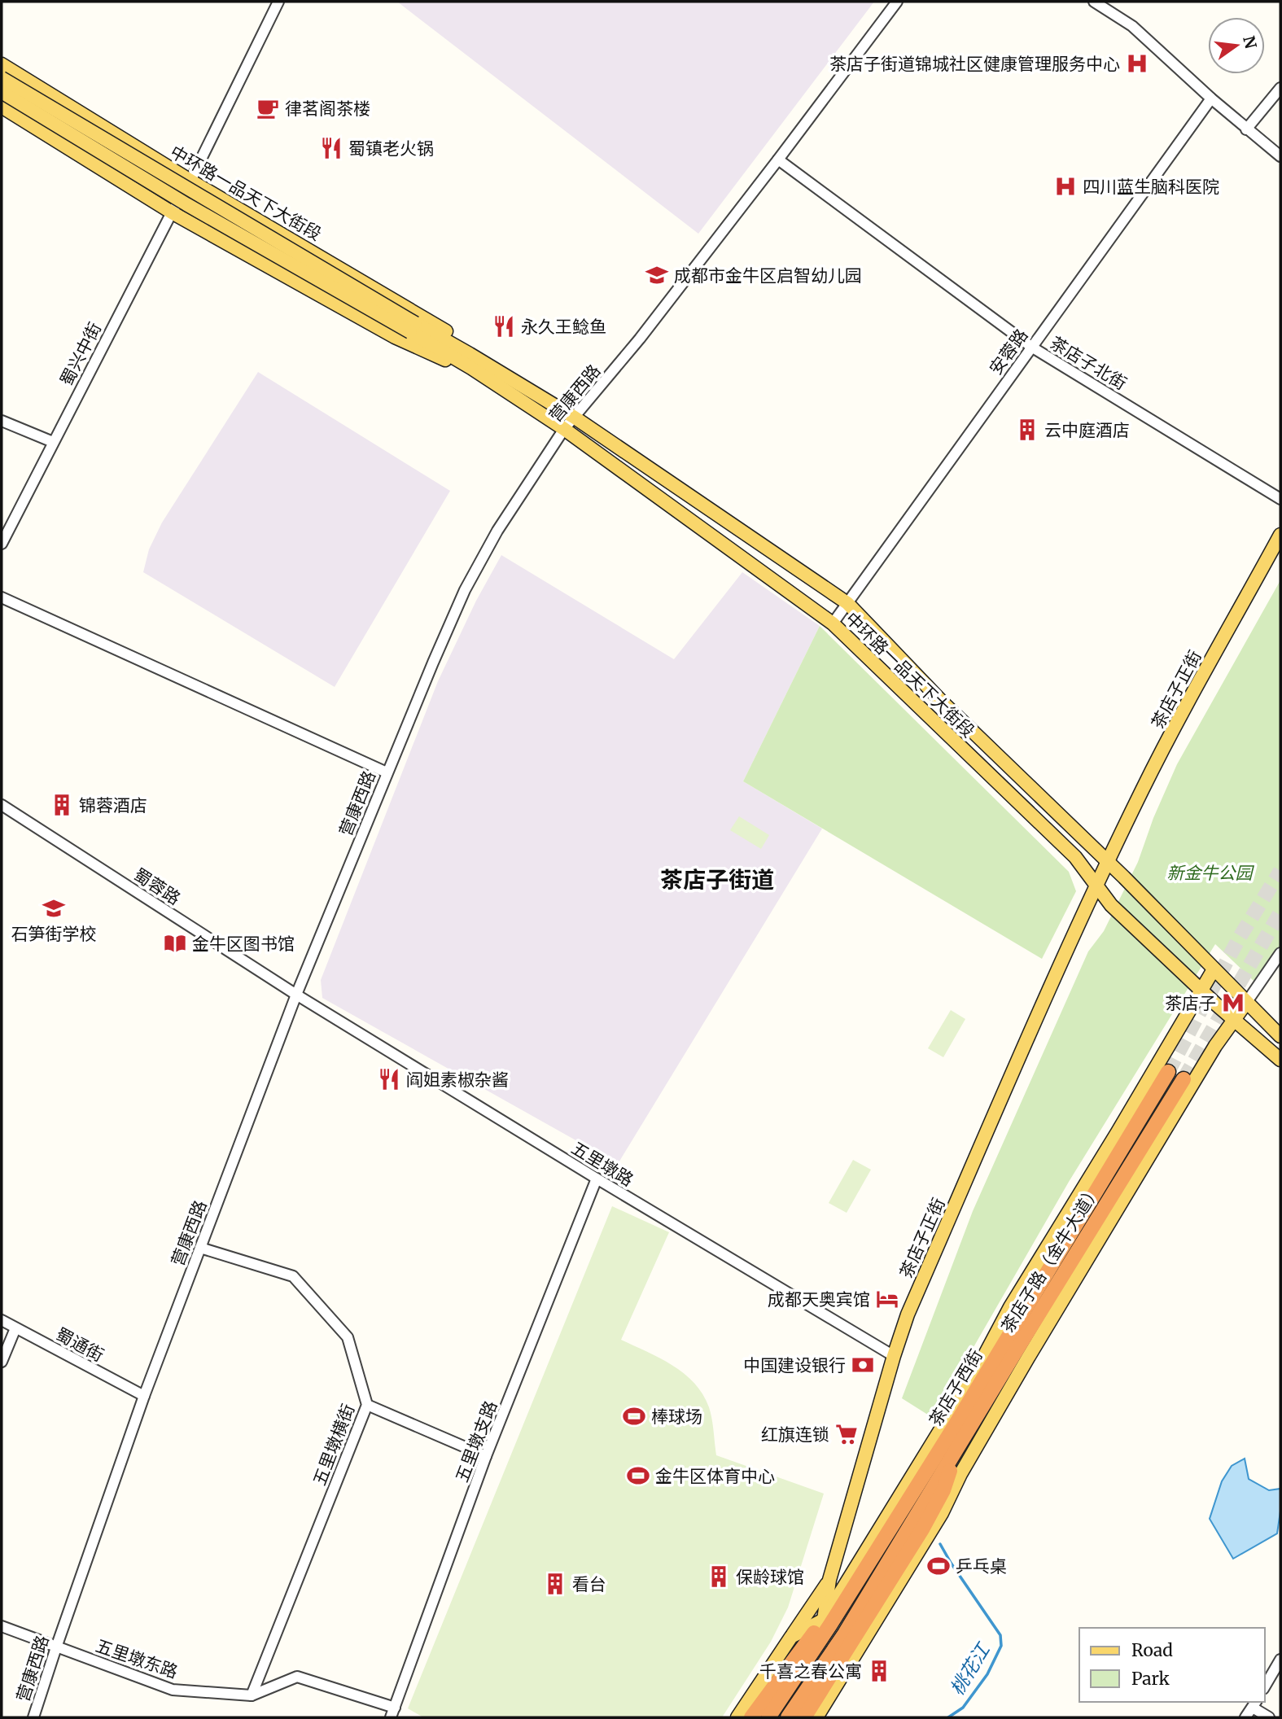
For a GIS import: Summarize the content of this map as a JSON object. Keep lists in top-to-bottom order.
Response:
{
  "streets": {
    "highway": ["茶店子路（金牛大道）", "茶店子西街"],
    "main road": ["中环路一品天下大街段", "茶店子正街"],
    "street": [
      "安蓉路",
      "蜀兴中街",
      "茶店子北街",
      "营康西路",
      "蜀蓉路",
      "五里墩路",
      "蜀通街",
      "五里墩支路",
      "五里墩横街",
      "五里墩东路"
    ]
  },
  "crossings": [
    ["中环路一品天下大街段", "安蓉路"],
    ["中环路一品天下大街段", "蜀兴中街"],
    ["中环路一品天下大街段", "营康西路"],
    ["中环路一品天下大街段", "茶店子正街"],
    ["安蓉路", "茶店子北街"],
    ["茶店子北街", "营康西路"],
    ["营康西路", "蜀蓉路"],
    ["营康西路", "五里墩路"],
    ["营康西路", "蜀通街"],
    ["营康西路", "五里墩横街"],
    ["营康西路", "五里墩东路"],
    ["茶店子正街", "五里墩路"],
    ["茶店子正街", "茶店子西街"],
    ["蜀蓉路", "五里墩路"],
    ["五里墩路", "五里墩支路"],
    ["五里墩支路", "五里墩东路"],
    ["五里墩横街", "五里墩东路"]
  ],
  "districts": ["茶店子街道"],
  "water": ["桃花江"],
  "parks": ["新金牛公园"],
  "places": {
    "hospital": ["茶店子街道锦城社区健康管理服务中心", "四川蓝生脑科医院"],
    "cafe": ["律茗阁茶楼"],
    "restaurant": ["蜀镇老火锅", "永久王鲶鱼", "阎姐素椒杂酱"],
    "school or university": ["成都市金牛区启智幼儿园", "石笋街学校"],
    "building": [
      "云中庭酒店",
      "锦蓉酒店",
      "保龄球馆",
      "看台",
      "千喜之春公寓"
    ],
    "library": ["金牛区图书馆"],
    "metro station": ["茶店子"],
    "hotel": ["成都天奥宾馆"],
    "bank": ["中国建设银行"],
    "sports": ["棒球场", "金牛区体育中心", "乒乓桌"],
    "supermarket": ["红旗连锁"]
  },
  "legend": ["Road", "Park"],
  "north": "right"
}
